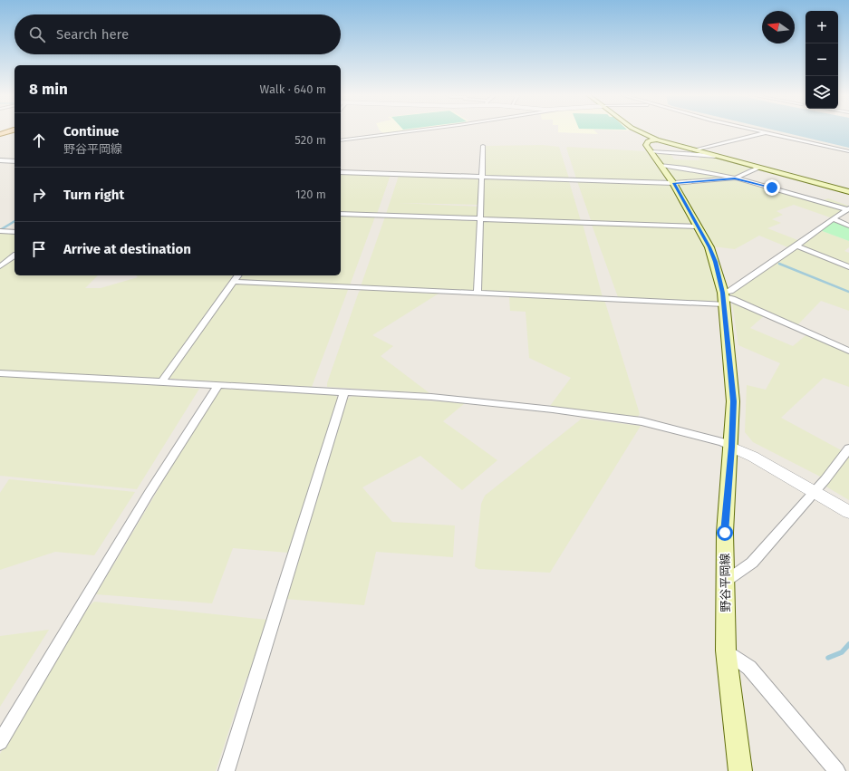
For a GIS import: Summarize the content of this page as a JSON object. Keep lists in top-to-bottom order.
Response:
{
  "streets": {
    "main road": ["野谷平岡線"]
  },
  "north": "left",
  "page": {
    "map_buttons": ["+", "−"],
    "search": "Search here",
    "heading": ["8 min", "Walk · 640 m"],
    "list": [
      ["Continue", "野谷平岡線", "520 m"],
      ["Turn right", "120 m"],
      "Arrive at destination"
    ]
  }
}
